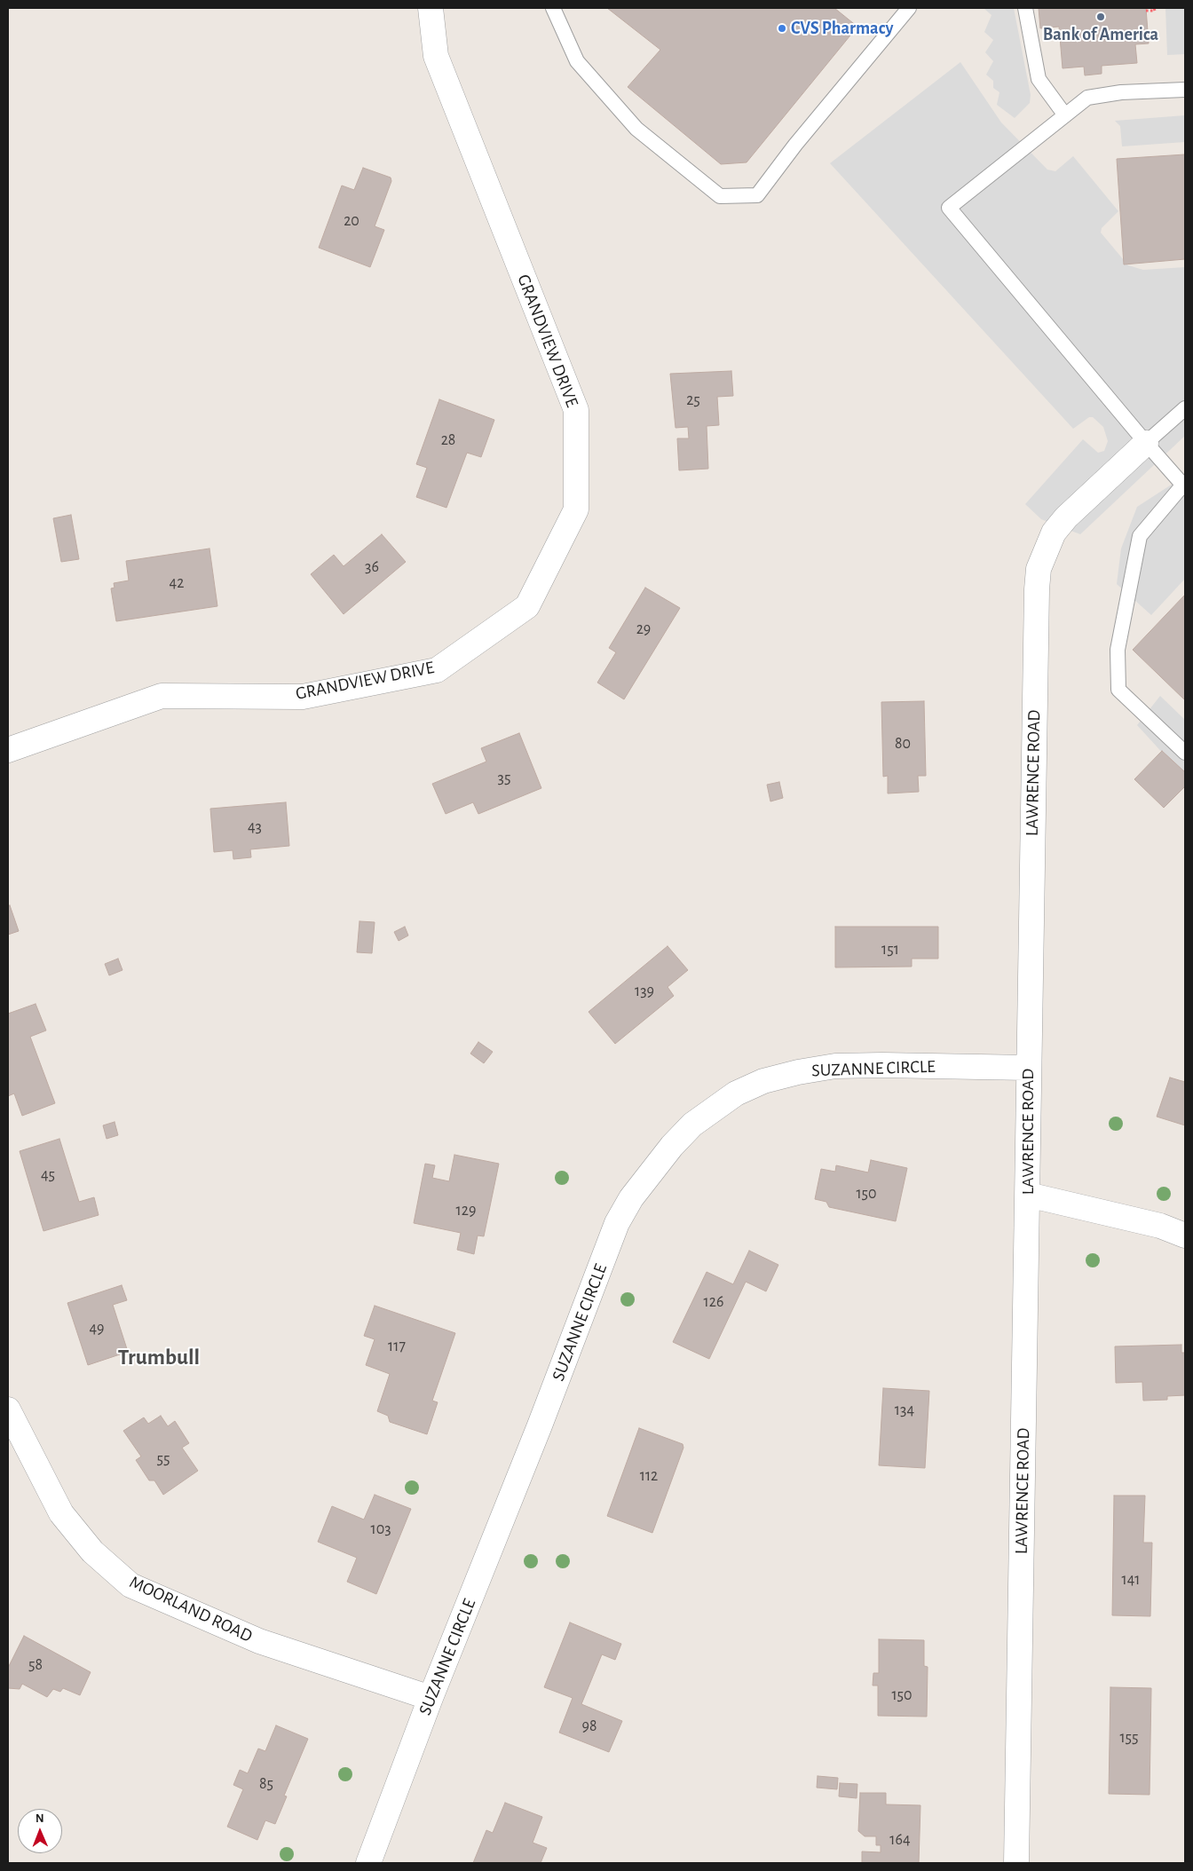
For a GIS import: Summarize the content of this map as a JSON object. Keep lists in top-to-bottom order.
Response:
{
  "streets": {
    "street": [
      "GRANDVIEW DRIVE",
      "LAWRENCE ROAD",
      "SUZANNE CIRCLE",
      "MOORLAND ROAD"
    ]
  },
  "crossings": [
    ["LAWRENCE ROAD", "SUZANNE CIRCLE"],
    ["SUZANNE CIRCLE", "MOORLAND ROAD"]
  ],
  "districts": ["Trumbull"],
  "places": ["Bank of America", "CVS Pharmacy"],
  "house_numbers": [
    "20",
    "25",
    "28",
    "36",
    "42",
    "29",
    "80",
    "35",
    "43",
    "151",
    "139",
    "45",
    "150",
    "129",
    "126",
    "49",
    "117",
    "134",
    "55",
    "112",
    "103",
    "141",
    "58",
    "150",
    "98",
    "155",
    "85",
    "164"
  ],
  "north": "top"
}
